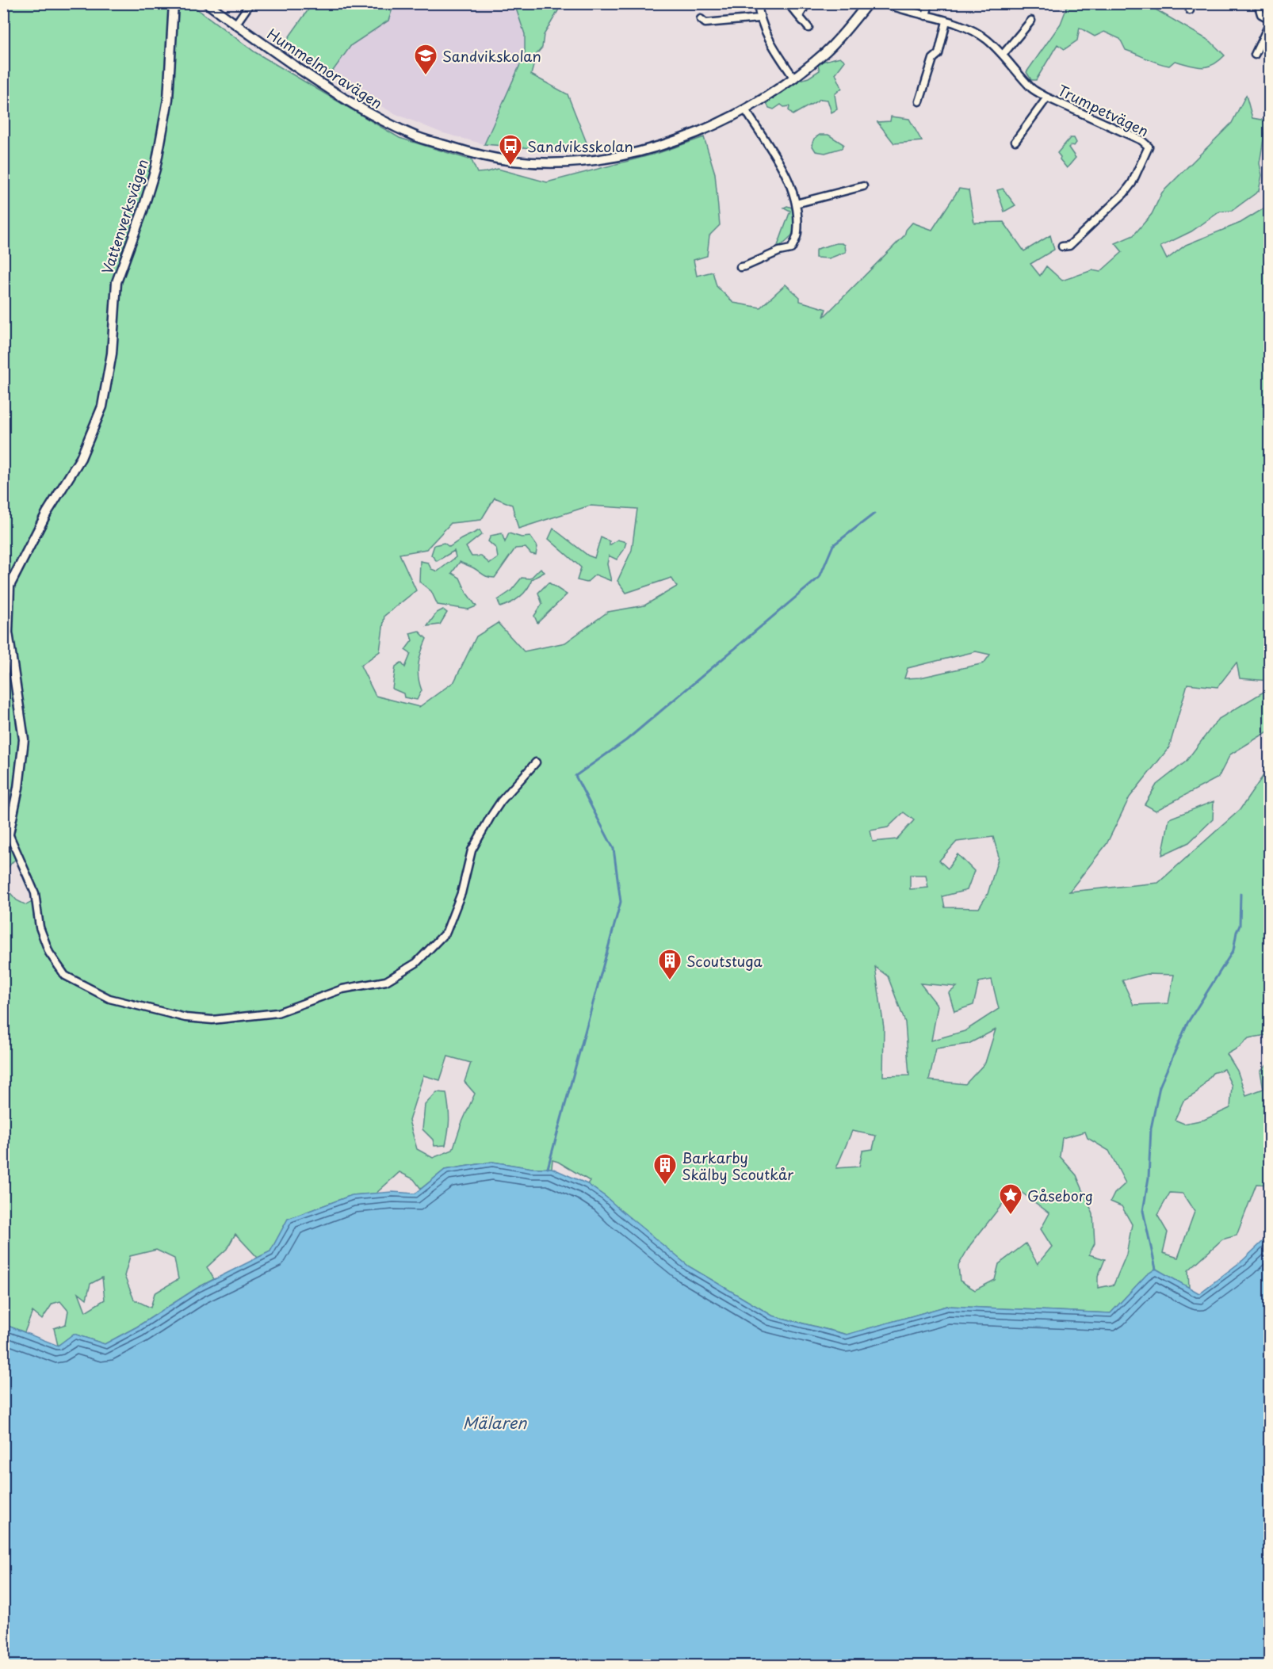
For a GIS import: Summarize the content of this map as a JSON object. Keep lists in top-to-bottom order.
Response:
{
  "streets": {
    "street": ["Hummelmoravägen", "Trumpetvägen", "Vattenverksvägen"]
  },
  "water": ["Mälaren"],
  "places": {
    "school or university": ["Sandvikskolan"],
    "bus stop": ["Sandviksskolan"],
    "building": ["Scoutstuga", "Barkarby Skälby Scoutkår"],
    "place": ["Gåseborg"]
  }
}
